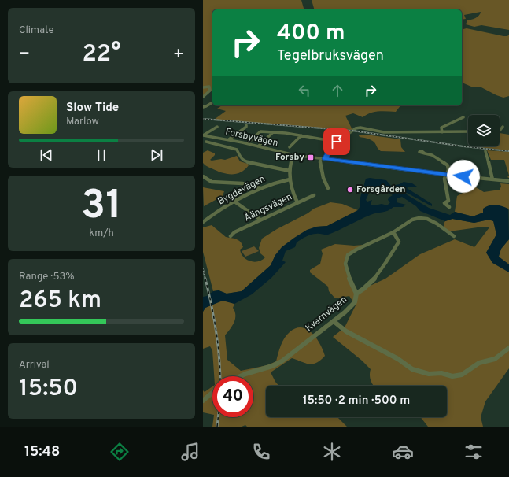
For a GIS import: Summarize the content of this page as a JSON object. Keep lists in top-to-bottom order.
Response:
{
  "streets": {
    "street": [
      "Forsbyvägen",
      "Bygdevägen",
      "Åängsvägen",
      "Kvarnvägen"
    ]
  },
  "places": {
    "transit": ["Forsby"],
    "other": ["Forsgården"]
  },
  "page": {
    "tile": [
      "Climate",
      ["31", "km/h"],
      ["Range · 53%", "265 km"],
      ["Arrival", "15:50"]
    ],
    "turn": ["400 m", "Tegelbruksvägen"],
    "heat": ["−", "22°", "+"],
    "song": ["Slow Tide", "Marlow"],
    "limit": "40",
    "trip": "15:50 · 2 min · 500 m",
    "tabs": "15:48"
  }
}
